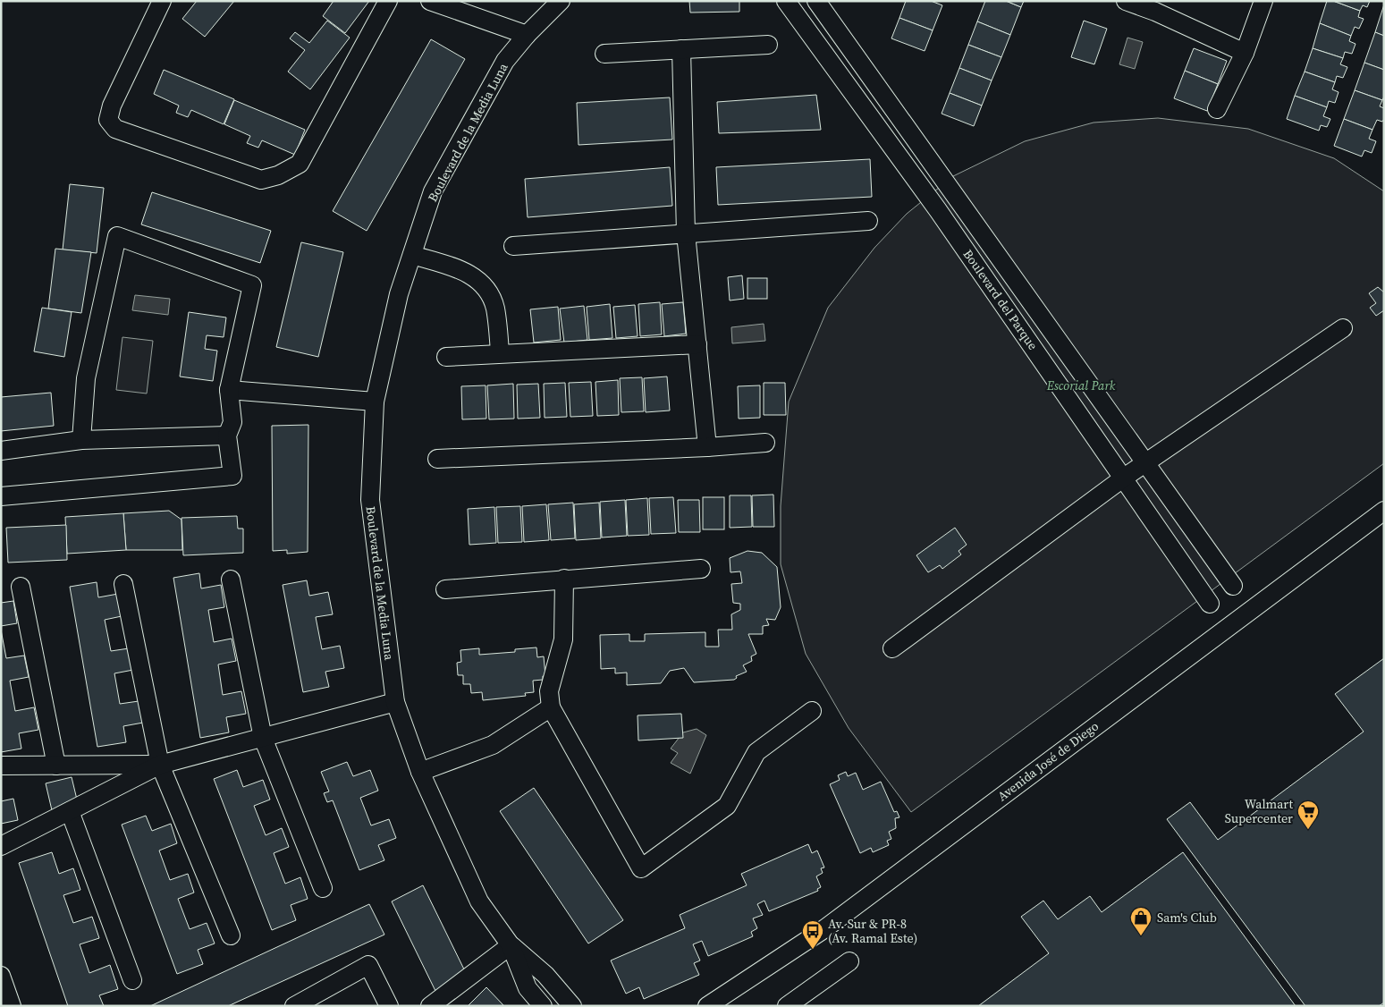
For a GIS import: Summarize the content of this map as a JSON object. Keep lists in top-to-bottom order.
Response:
{
  "streets": {
    "street": ["Boulevard de la Media Luna", "Boulevard del Parque", "Avenida José de Diego"]
  },
  "parks": ["Escorial Park"],
  "places": {
    "supermarket": ["Walmart Supercenter"],
    "shop": ["Sam's Club"],
    "bus stop": ["Av. Sur & PR-8 (Av. Ramal Este)"]
  }
}
